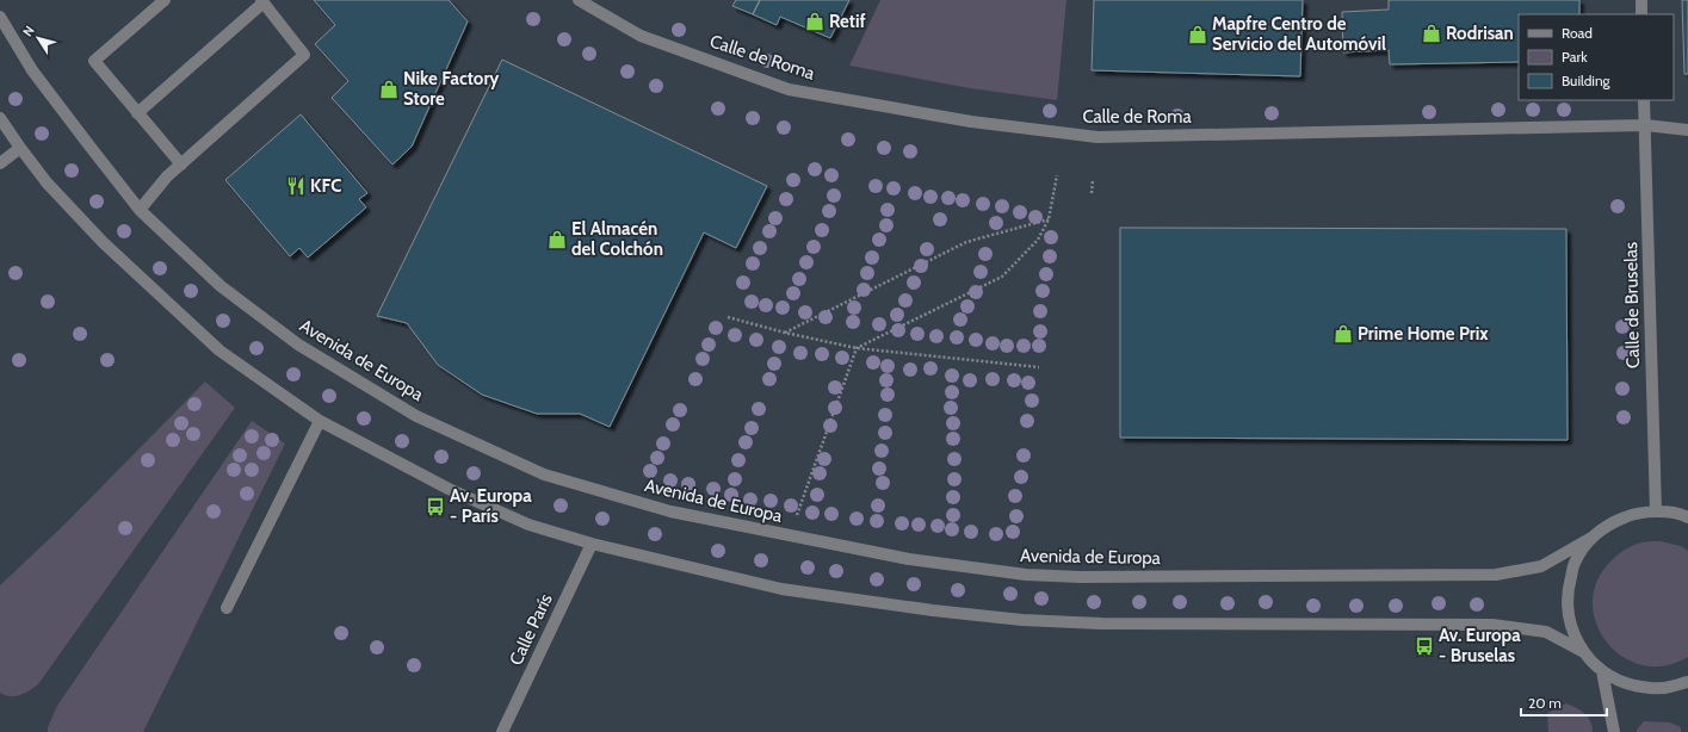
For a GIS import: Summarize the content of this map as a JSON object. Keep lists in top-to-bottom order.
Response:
{
  "streets": {
    "street": [
      "Calle de Roma",
      "Calle de Bruselas",
      "Avenida de Europa",
      "Calle París"
    ]
  },
  "crossings": [
    ["Calle de Roma", "Calle de Bruselas"]
  ],
  "places": {
    "shop": [
      "Retif",
      "Rodrisan",
      "Mapfre Centro de Servicio del Automóvil",
      "Nike Factory Store",
      "El Almacén del Colchón",
      "Prime Home Prix"
    ],
    "restaurant": ["KFC"],
    "bus stop": ["Av. Europa - París", "Av. Europa - Bruselas"]
  },
  "legend": ["Road", "Park", "Building"],
  "scale_bar": "20 m",
  "north": "top left"
}
